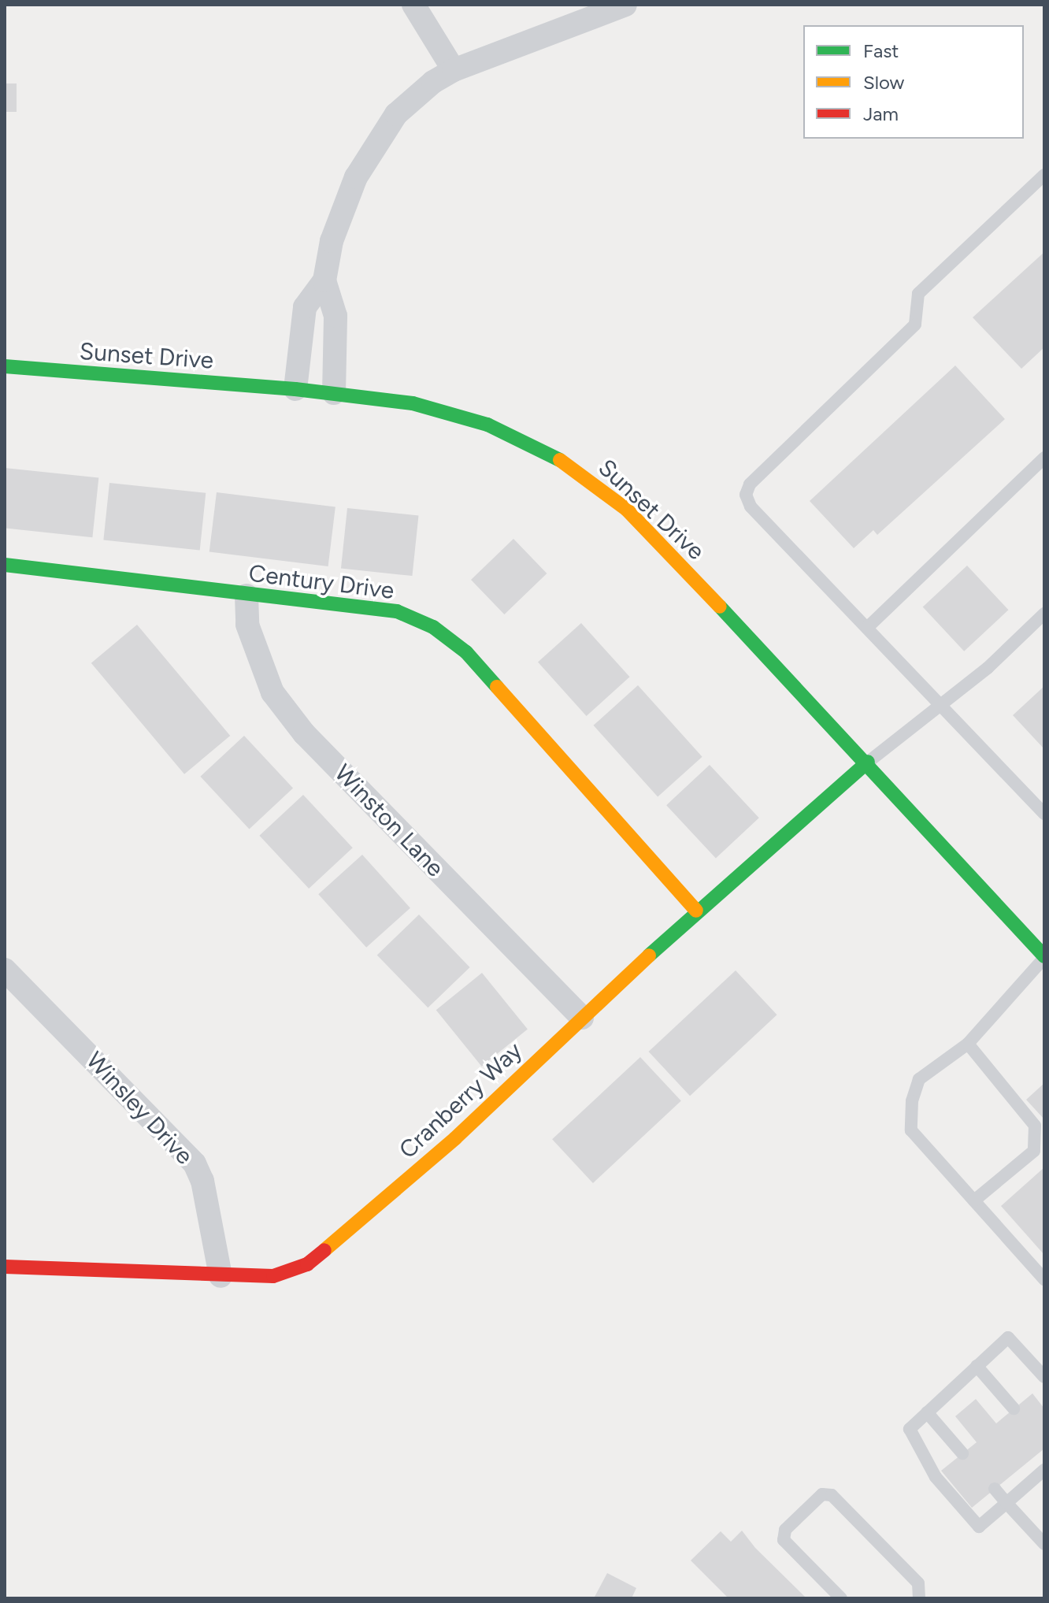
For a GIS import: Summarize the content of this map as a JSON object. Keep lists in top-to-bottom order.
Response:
{
  "streets": {
    "street": [
      "Sunset Drive",
      "Century Drive",
      "Winston Lane",
      "Cranberry Way",
      "Winsley Drive"
    ]
  },
  "crossings": [
    ["Sunset Drive", "Cranberry Way"],
    ["Century Drive", "Winston Lane"],
    ["Century Drive", "Cranberry Way"],
    ["Winston Lane", "Cranberry Way"],
    ["Cranberry Way", "Winsley Drive"]
  ],
  "legend": ["Fast", "Slow", "Jam"]
}
